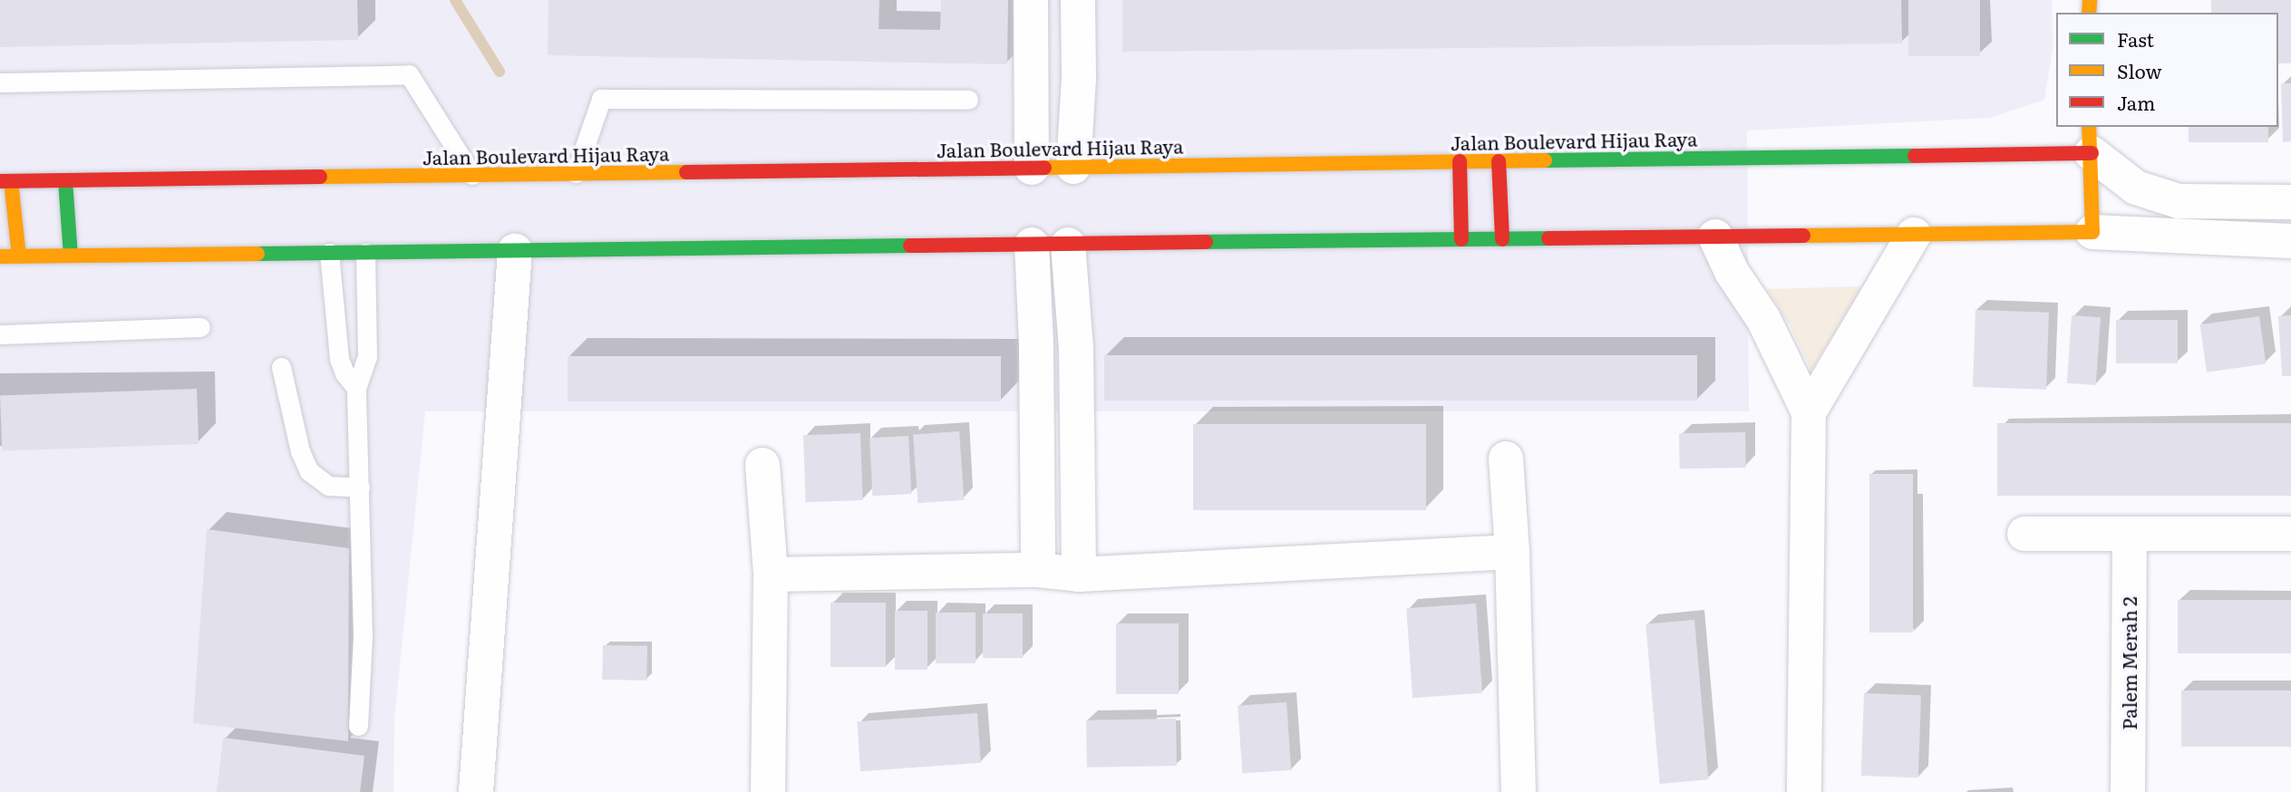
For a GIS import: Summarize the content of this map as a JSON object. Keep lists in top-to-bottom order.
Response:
{
  "streets": {
    "street": ["Jalan Boulevard Hijau Raya", "Palem Merah 2"]
  },
  "legend": ["Fast", "Slow", "Jam"]
}
